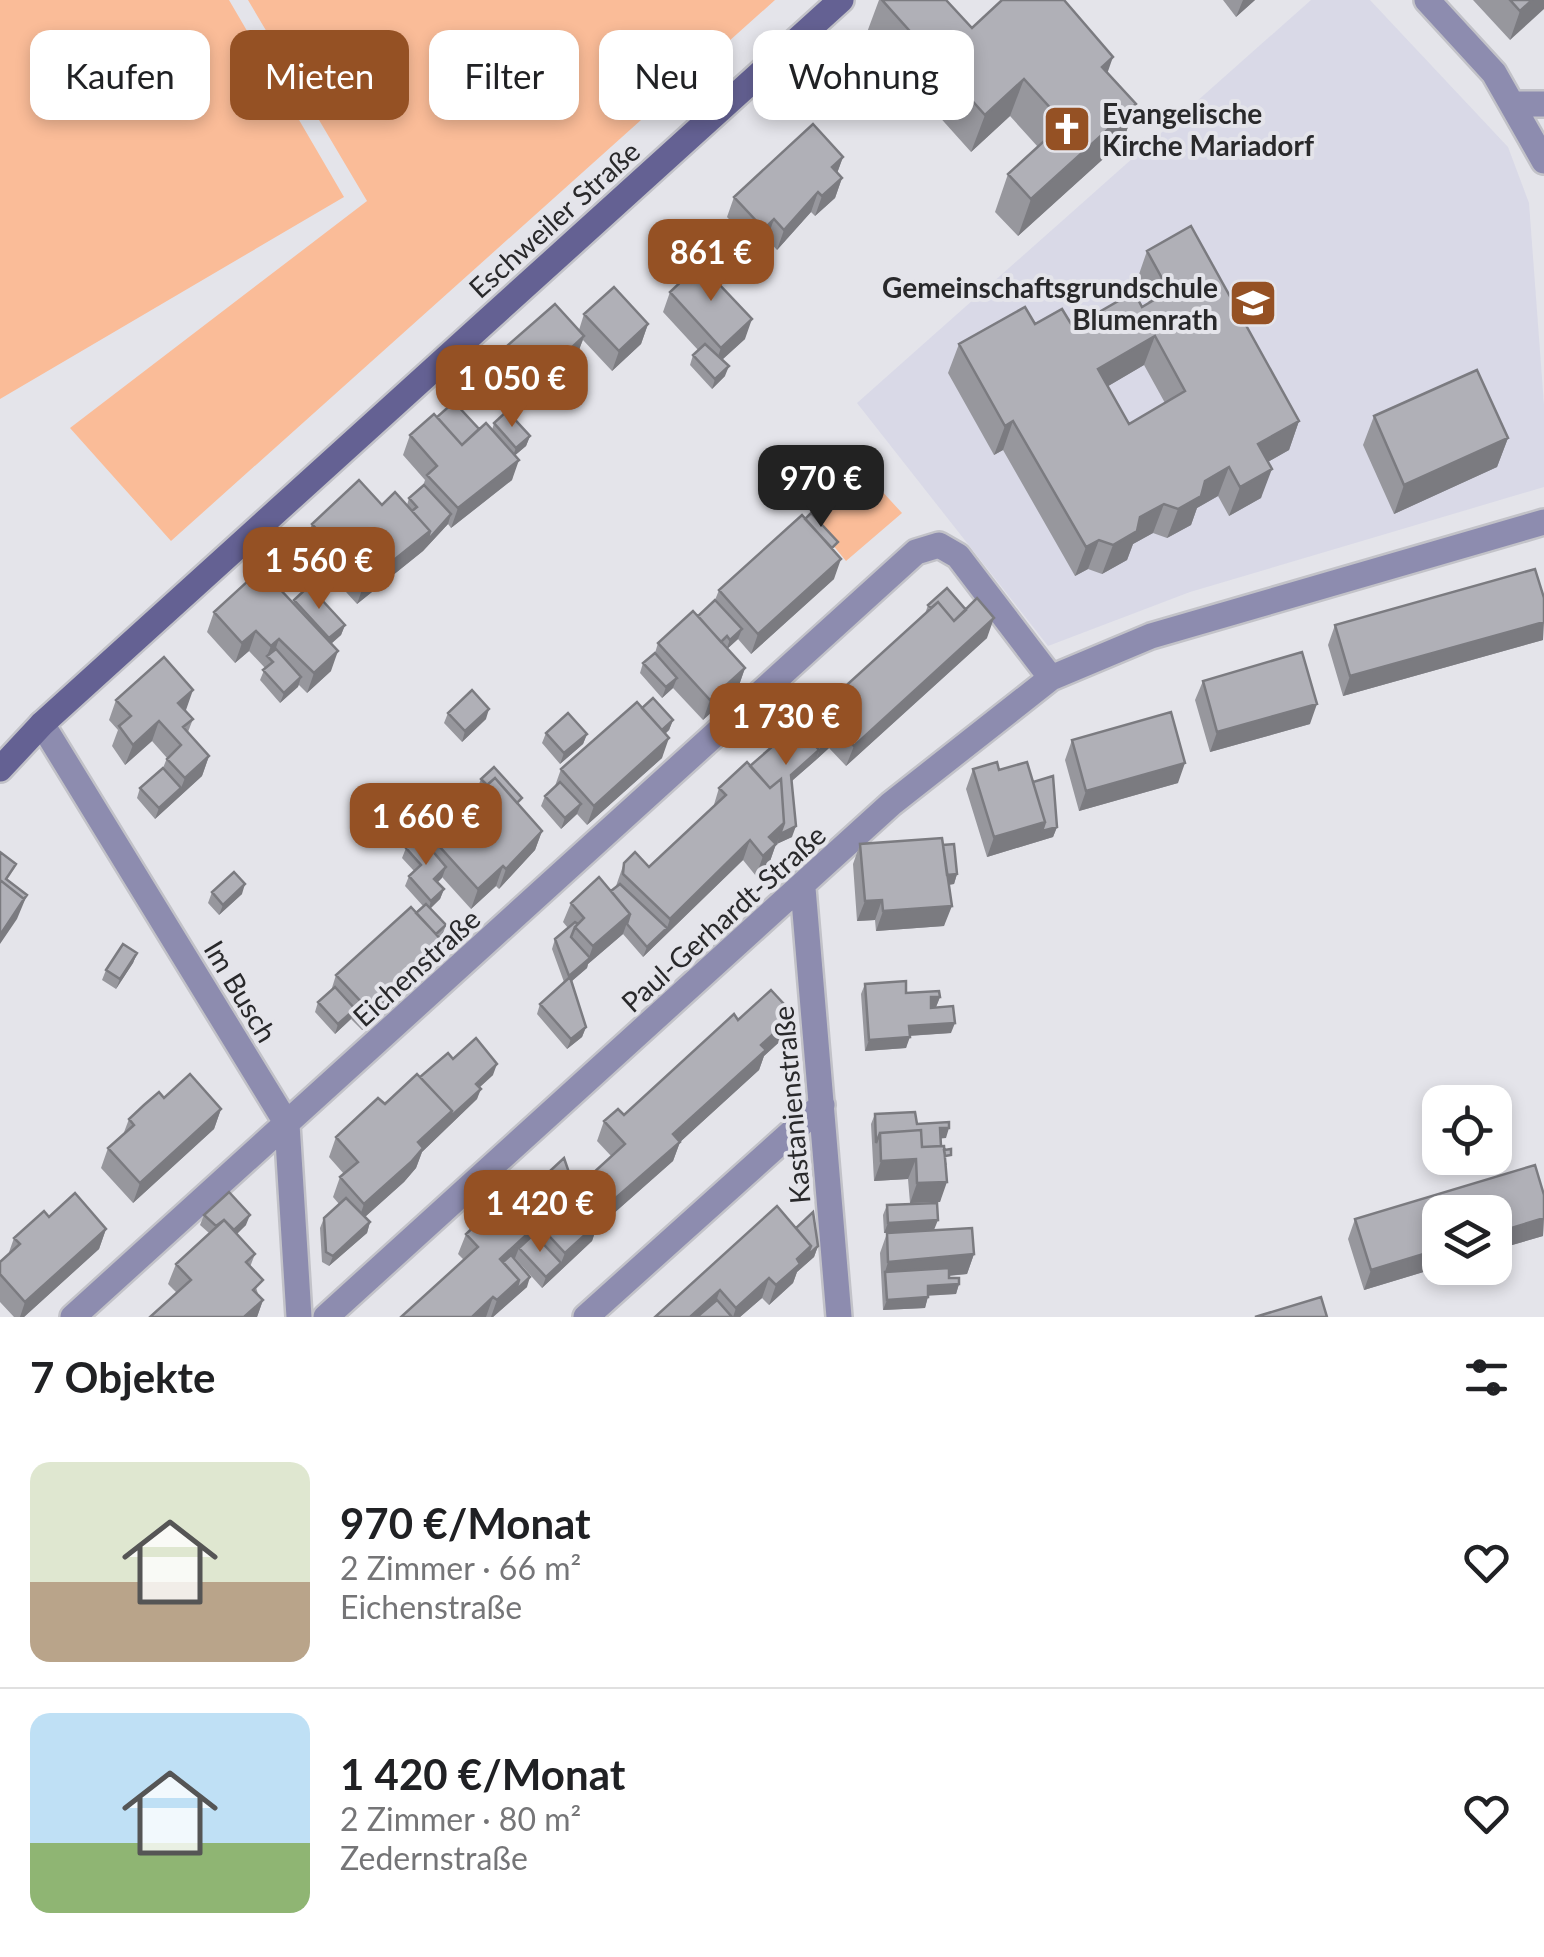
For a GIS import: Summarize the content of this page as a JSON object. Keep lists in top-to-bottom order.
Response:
{
  "streets": {
    "street": [
      "Eschweiler Straße",
      "Paul-Gerhardt-Straße",
      "Eichenstraße",
      "Im Busch",
      "Kastanienstraße"
    ]
  },
  "crossings": [
    ["Eschweiler Straße", "Im Busch"],
    ["Paul-Gerhardt-Straße", "Eichenstraße"],
    ["Paul-Gerhardt-Straße", "Kastanienstraße"],
    ["Eichenstraße", "Im Busch"]
  ],
  "places": {
    "church": ["Evangelische Kirche Mariadorf"],
    "school or university": ["Gemeinschaftsgrundschule Blumenrath"]
  },
  "page": {
    "chip": [
      "Kaufen",
      "Mieten",
      "Filter",
      "Neu",
      "Wohnung"
    ],
    "price": [
      "861 €",
      "1 050 €",
      "970 €",
      "1 560 €",
      "1 730 €",
      "1 660 €",
      "1 420 €"
    ],
    "heading": "7 Objekte",
    "list": [
      {
        "name": "970 €/Monat",
        "note": "2 Zimmer · 66 m² · Eichenstraße"
      },
      {
        "name": "1 420 €/Monat",
        "note": "2 Zimmer · 80 m² · Zedernstraße"
      }
    ]
  }
}
